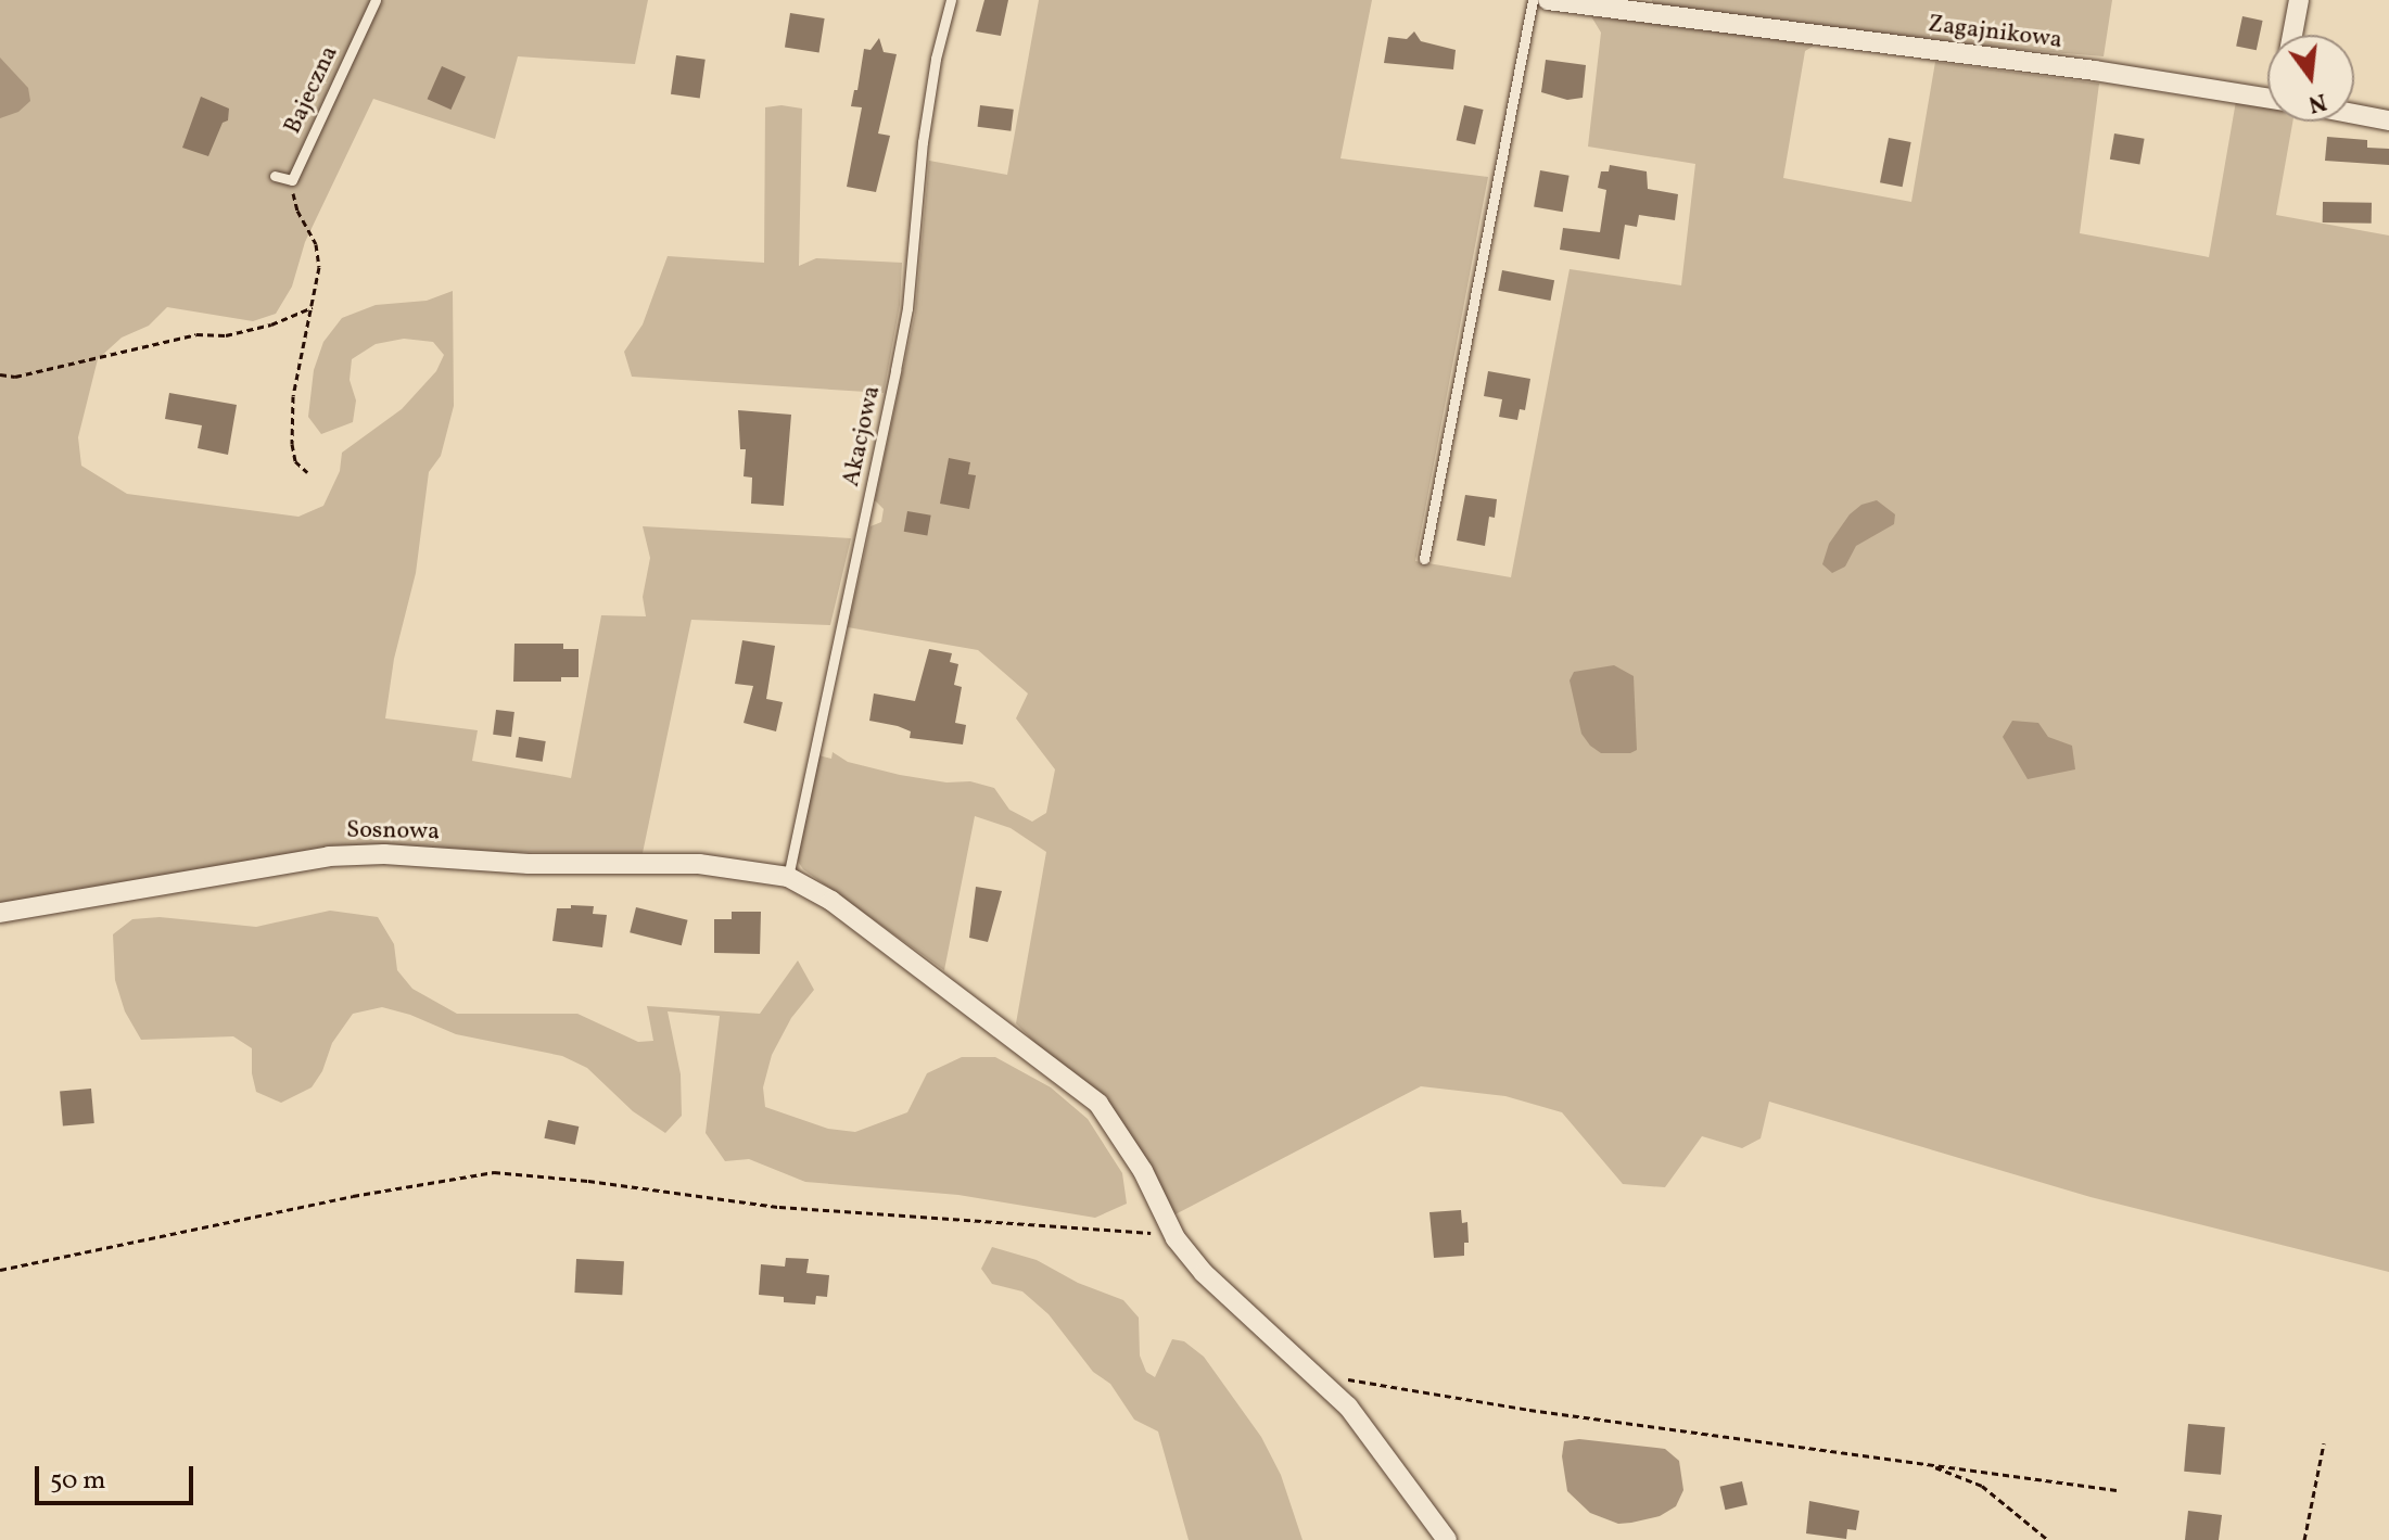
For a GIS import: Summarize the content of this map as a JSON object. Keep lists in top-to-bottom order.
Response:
{
  "streets": {
    "street": ["Zagajnikowa", "Sosnowa"],
    "lane": ["Bajeczna", "Akacjowa"]
  },
  "crossings": [
    ["Akacjowa", "Sosnowa"]
  ],
  "scale_bar": "50 m",
  "north": "bottom"
}
